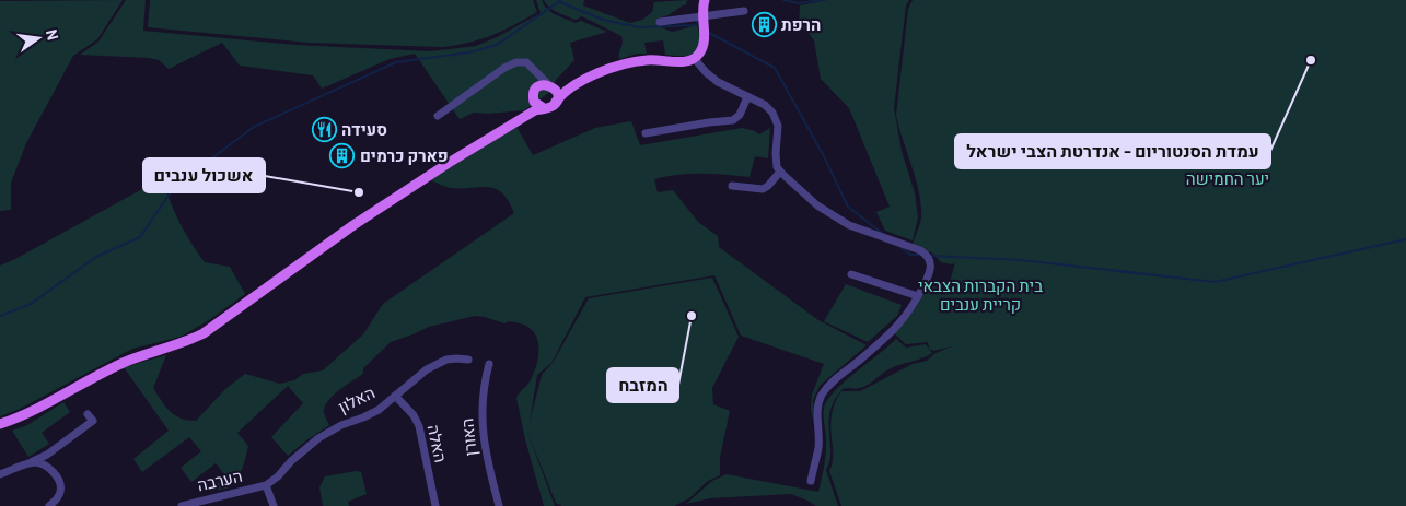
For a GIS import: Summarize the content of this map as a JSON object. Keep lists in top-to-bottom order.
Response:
{
  "streets": {
    "street": [
      "האלון",
      "האורן",
      "האלה",
      "הערבה"
    ]
  },
  "crossings": [
    ["האלון", "האלה"],
    ["האלון", "הערבה"]
  ],
  "parks": ["יער החמישה", "בית הקברות הצבאי קריית ענבים"],
  "places": {
    "building": ["הרפת", "פארק כרמים"],
    "other": ["עמדת הסנטוריום - אנדרטת הצבי ישראל", "אשכול ענבים", "המזבח"],
    "restaurant": ["סעידה"]
  },
  "north": "right"
}
